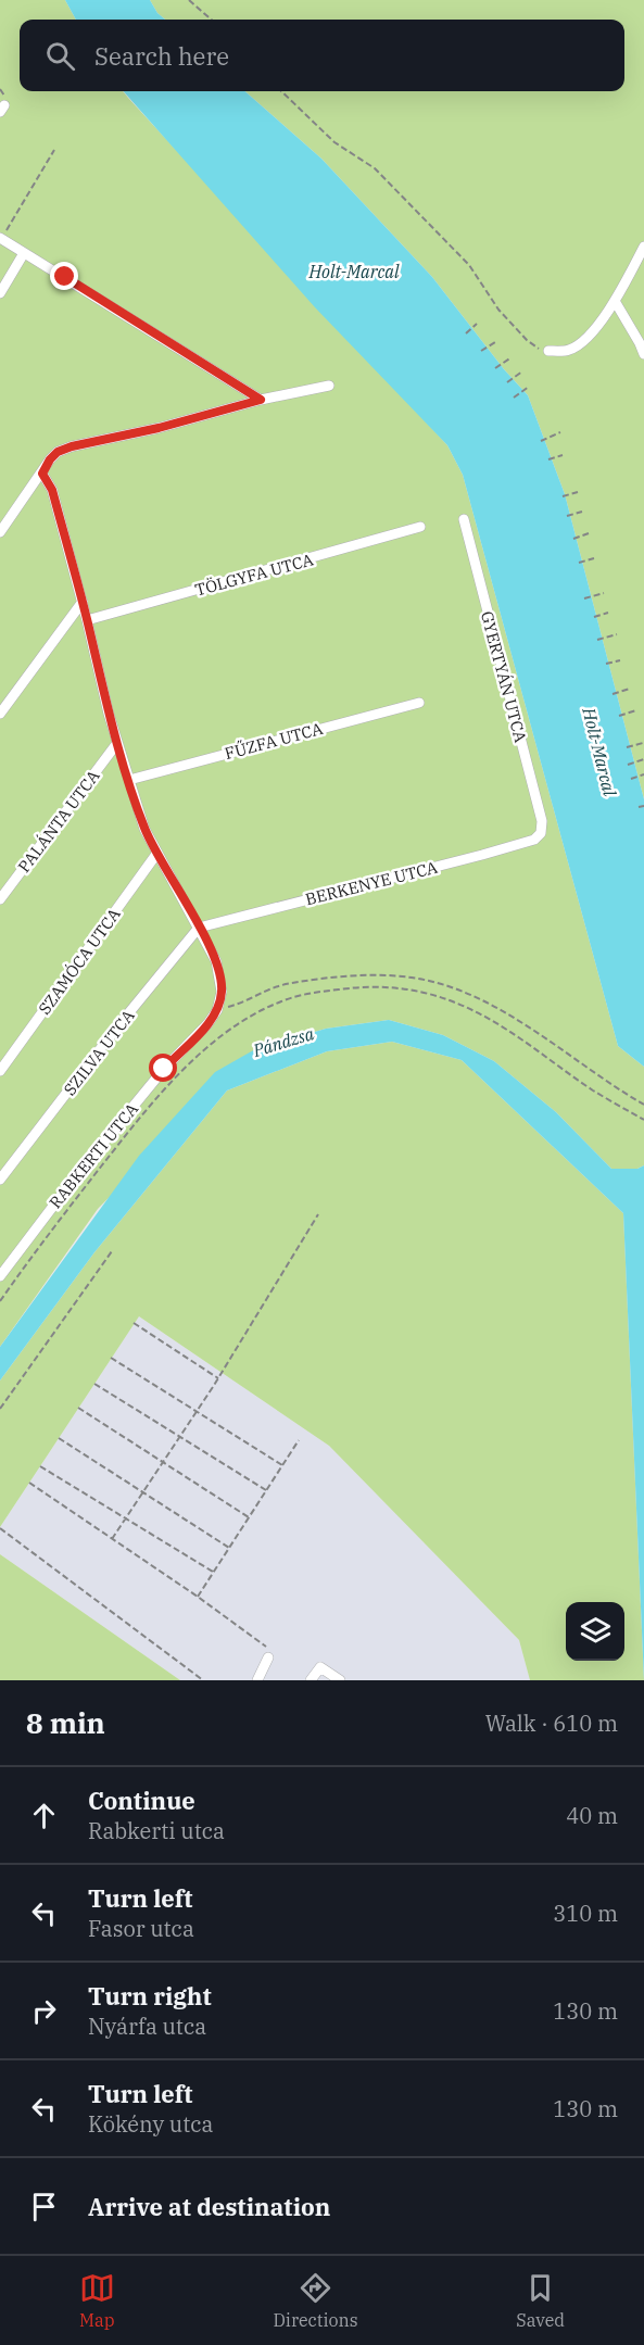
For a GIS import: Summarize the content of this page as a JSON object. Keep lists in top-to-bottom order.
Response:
{
  "streets": {
    "street": [
      "TÖLGYFA UTCA",
      "GYERTYÁN UTCA",
      "FŰZFA UTCA",
      "PALÁNTA UTCA",
      "BERKENYE UTCA",
      "SZAMÓCA UTCA",
      "SZILVA UTCA",
      "RABKERTI UTCA"
    ]
  },
  "crossings": [
    ["GYERTYÁN UTCA", "BERKENYE UTCA"],
    ["BERKENYE UTCA", "SZILVA UTCA"]
  ],
  "water": ["Holt-Marcal", "Pándzsa"],
  "page": {
    "search": "Search here",
    "heading": ["8 min", "Walk · 610 m"],
    "list": [
      ["Continue", "Rabkerti utca", "40 m"],
      ["Turn left", "Fasor utca", "310 m"],
      ["Turn right", "Nyárfa utca", "130 m"],
      ["Turn left", "Kökény utca", "130 m"],
      "Arrive at destination"
    ],
    "nav": ["Map", "Directions", "Saved"]
  }
}
